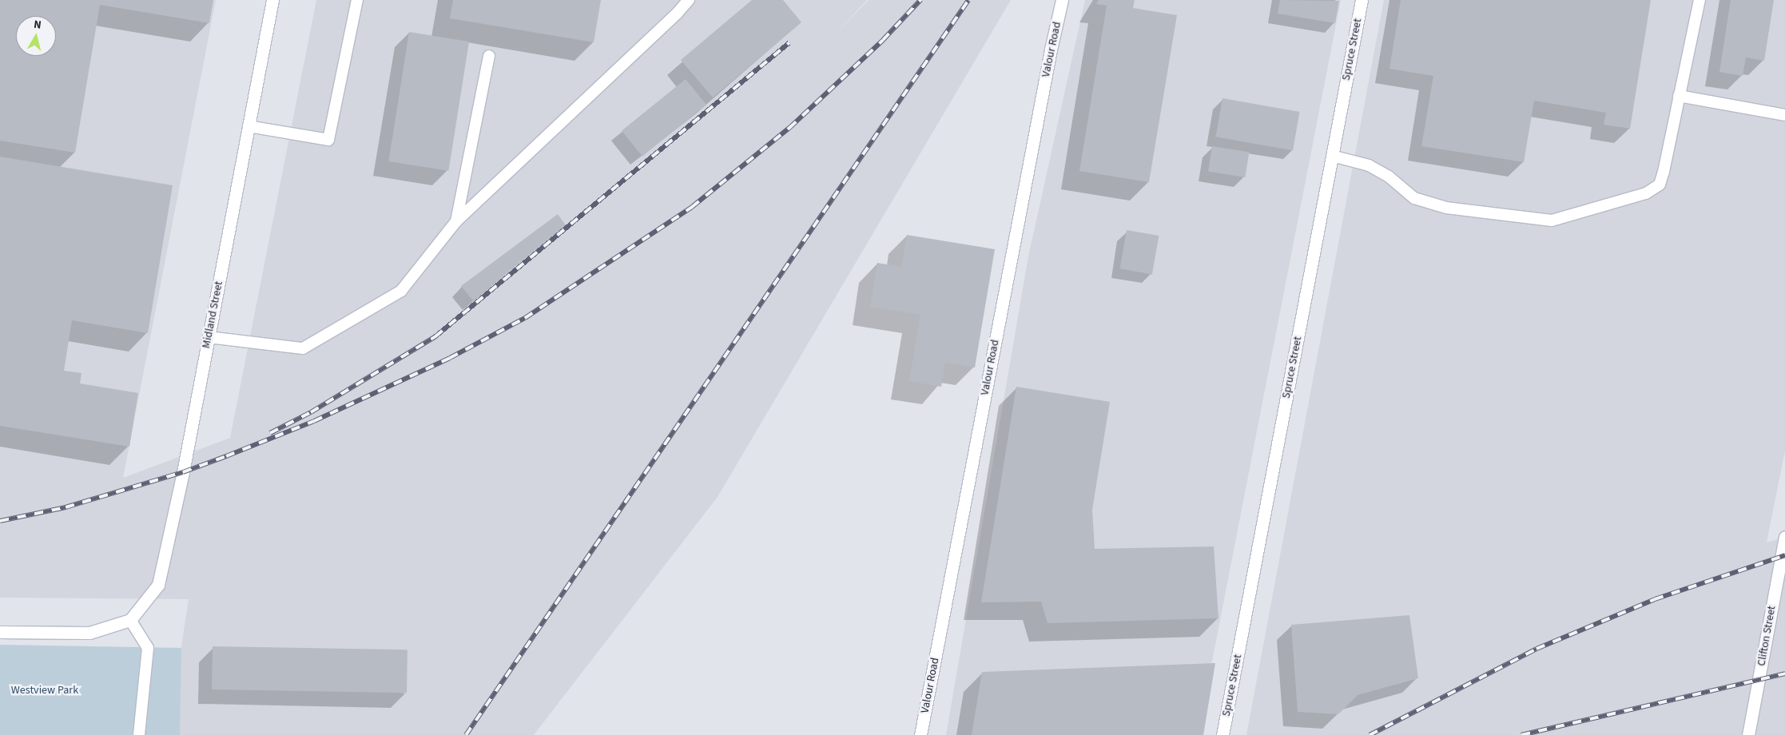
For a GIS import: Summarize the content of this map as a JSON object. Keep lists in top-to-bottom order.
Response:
{
  "streets": {
    "street": [
      "Valour Road",
      "Spruce Street",
      "Midland Street",
      "Clifton Street"
    ]
  },
  "parks": ["Westview Park"],
  "north": "top"
}
